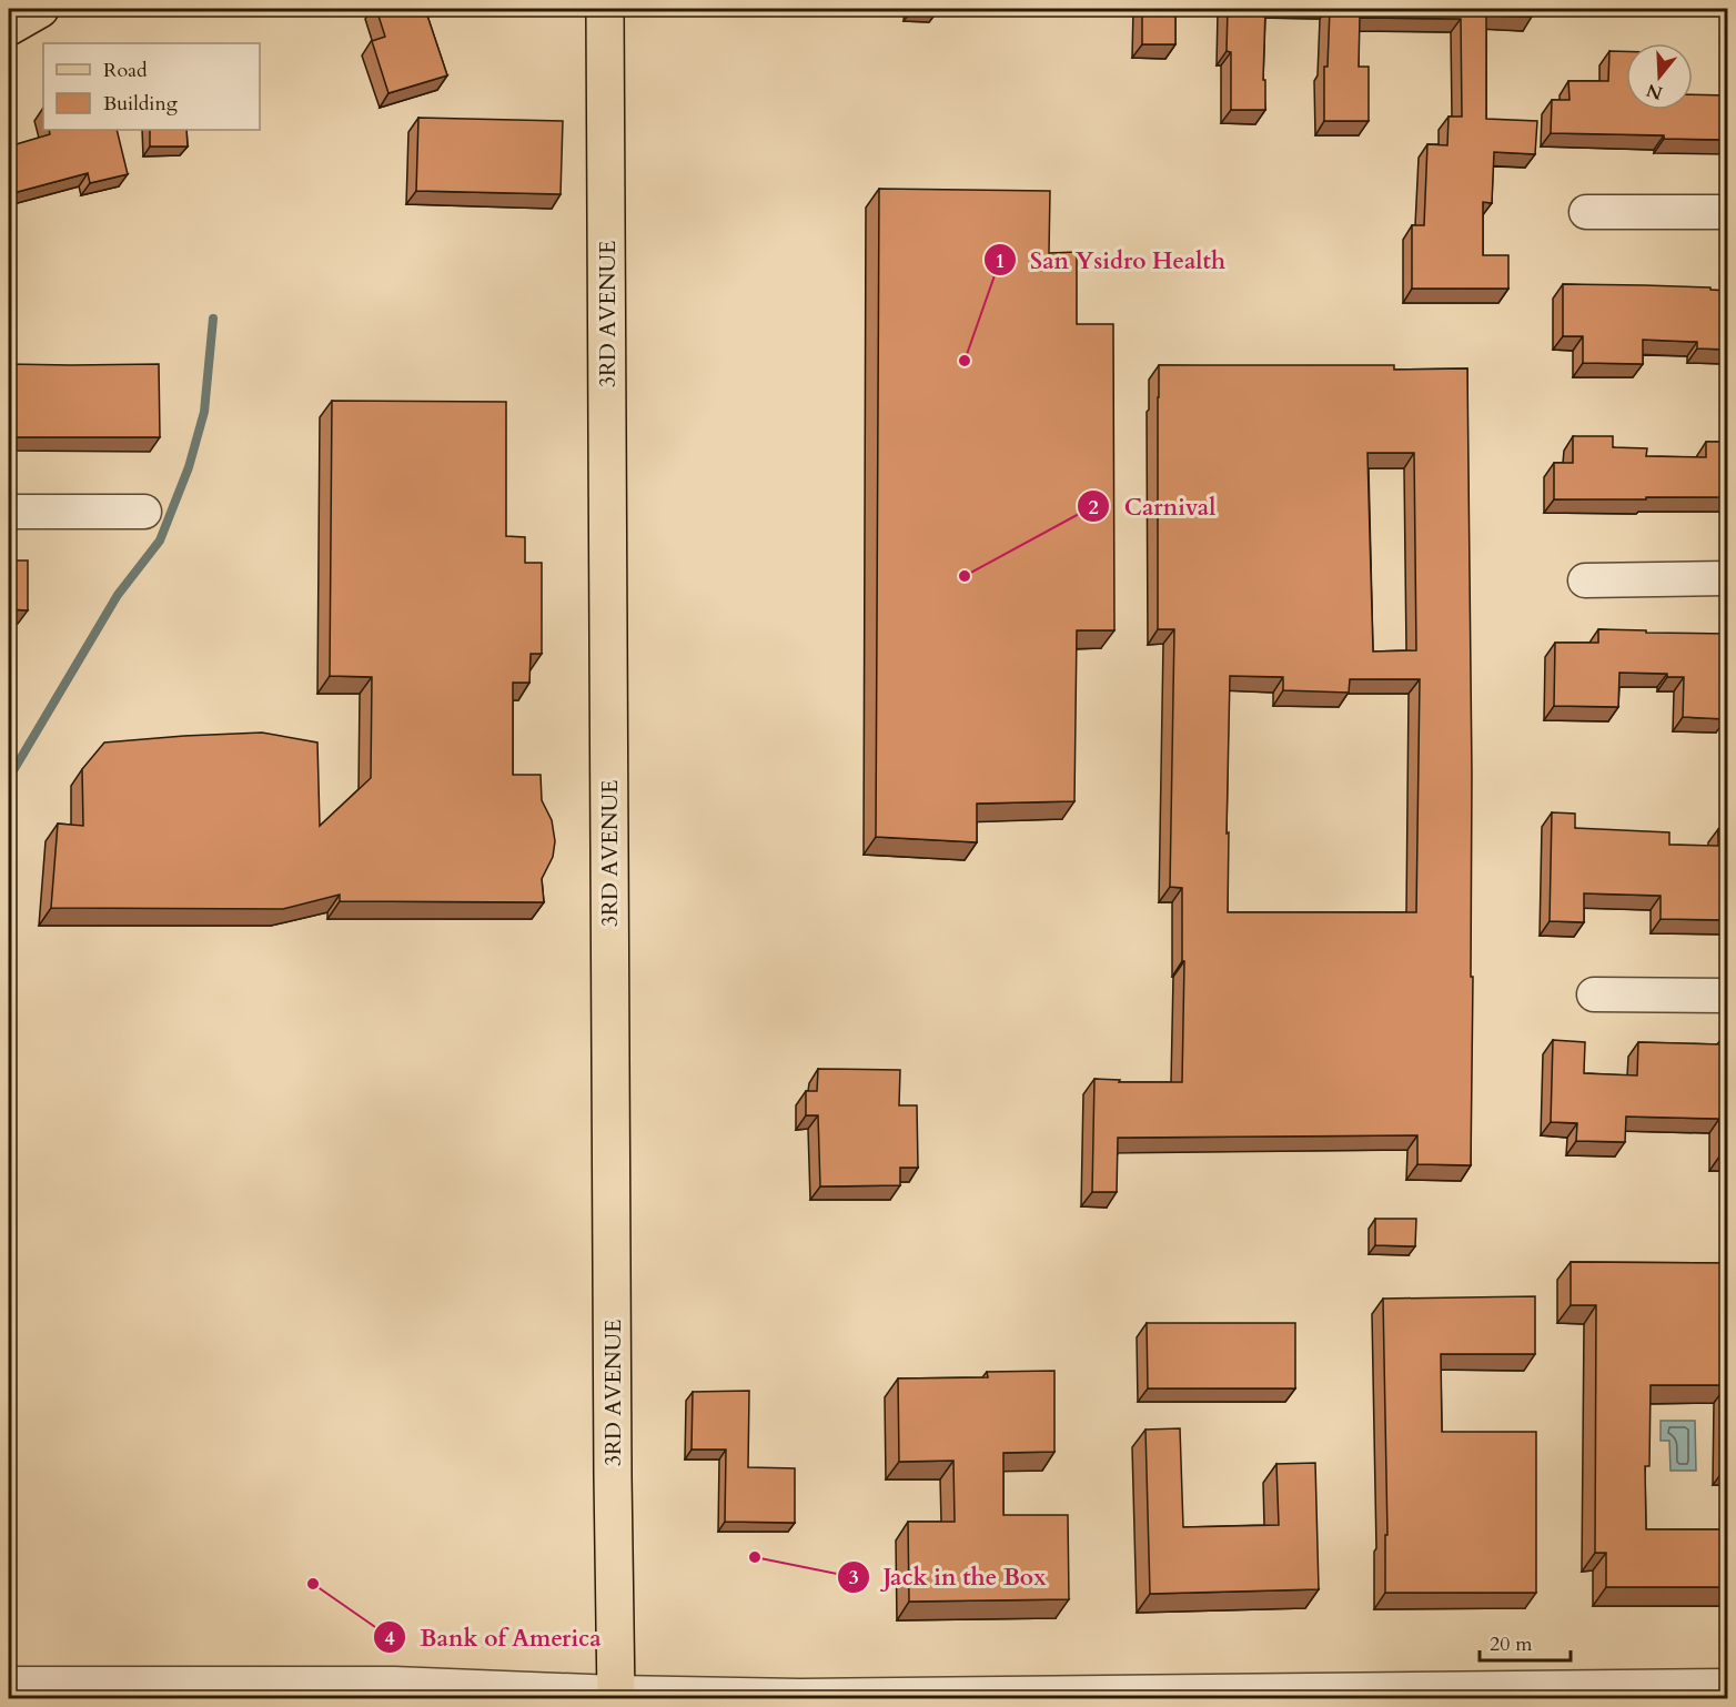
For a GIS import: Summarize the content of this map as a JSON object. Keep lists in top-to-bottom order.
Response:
{
  "streets": {
    "main road": ["3RD AVENUE"]
  },
  "places": [
    "San Ysidro Health",
    "Carnival",
    "Jack in the Box",
    "Bank of America"
  ],
  "legend": ["Road", "Building"],
  "scale_bar": "20 m",
  "north": "bottom"
}
